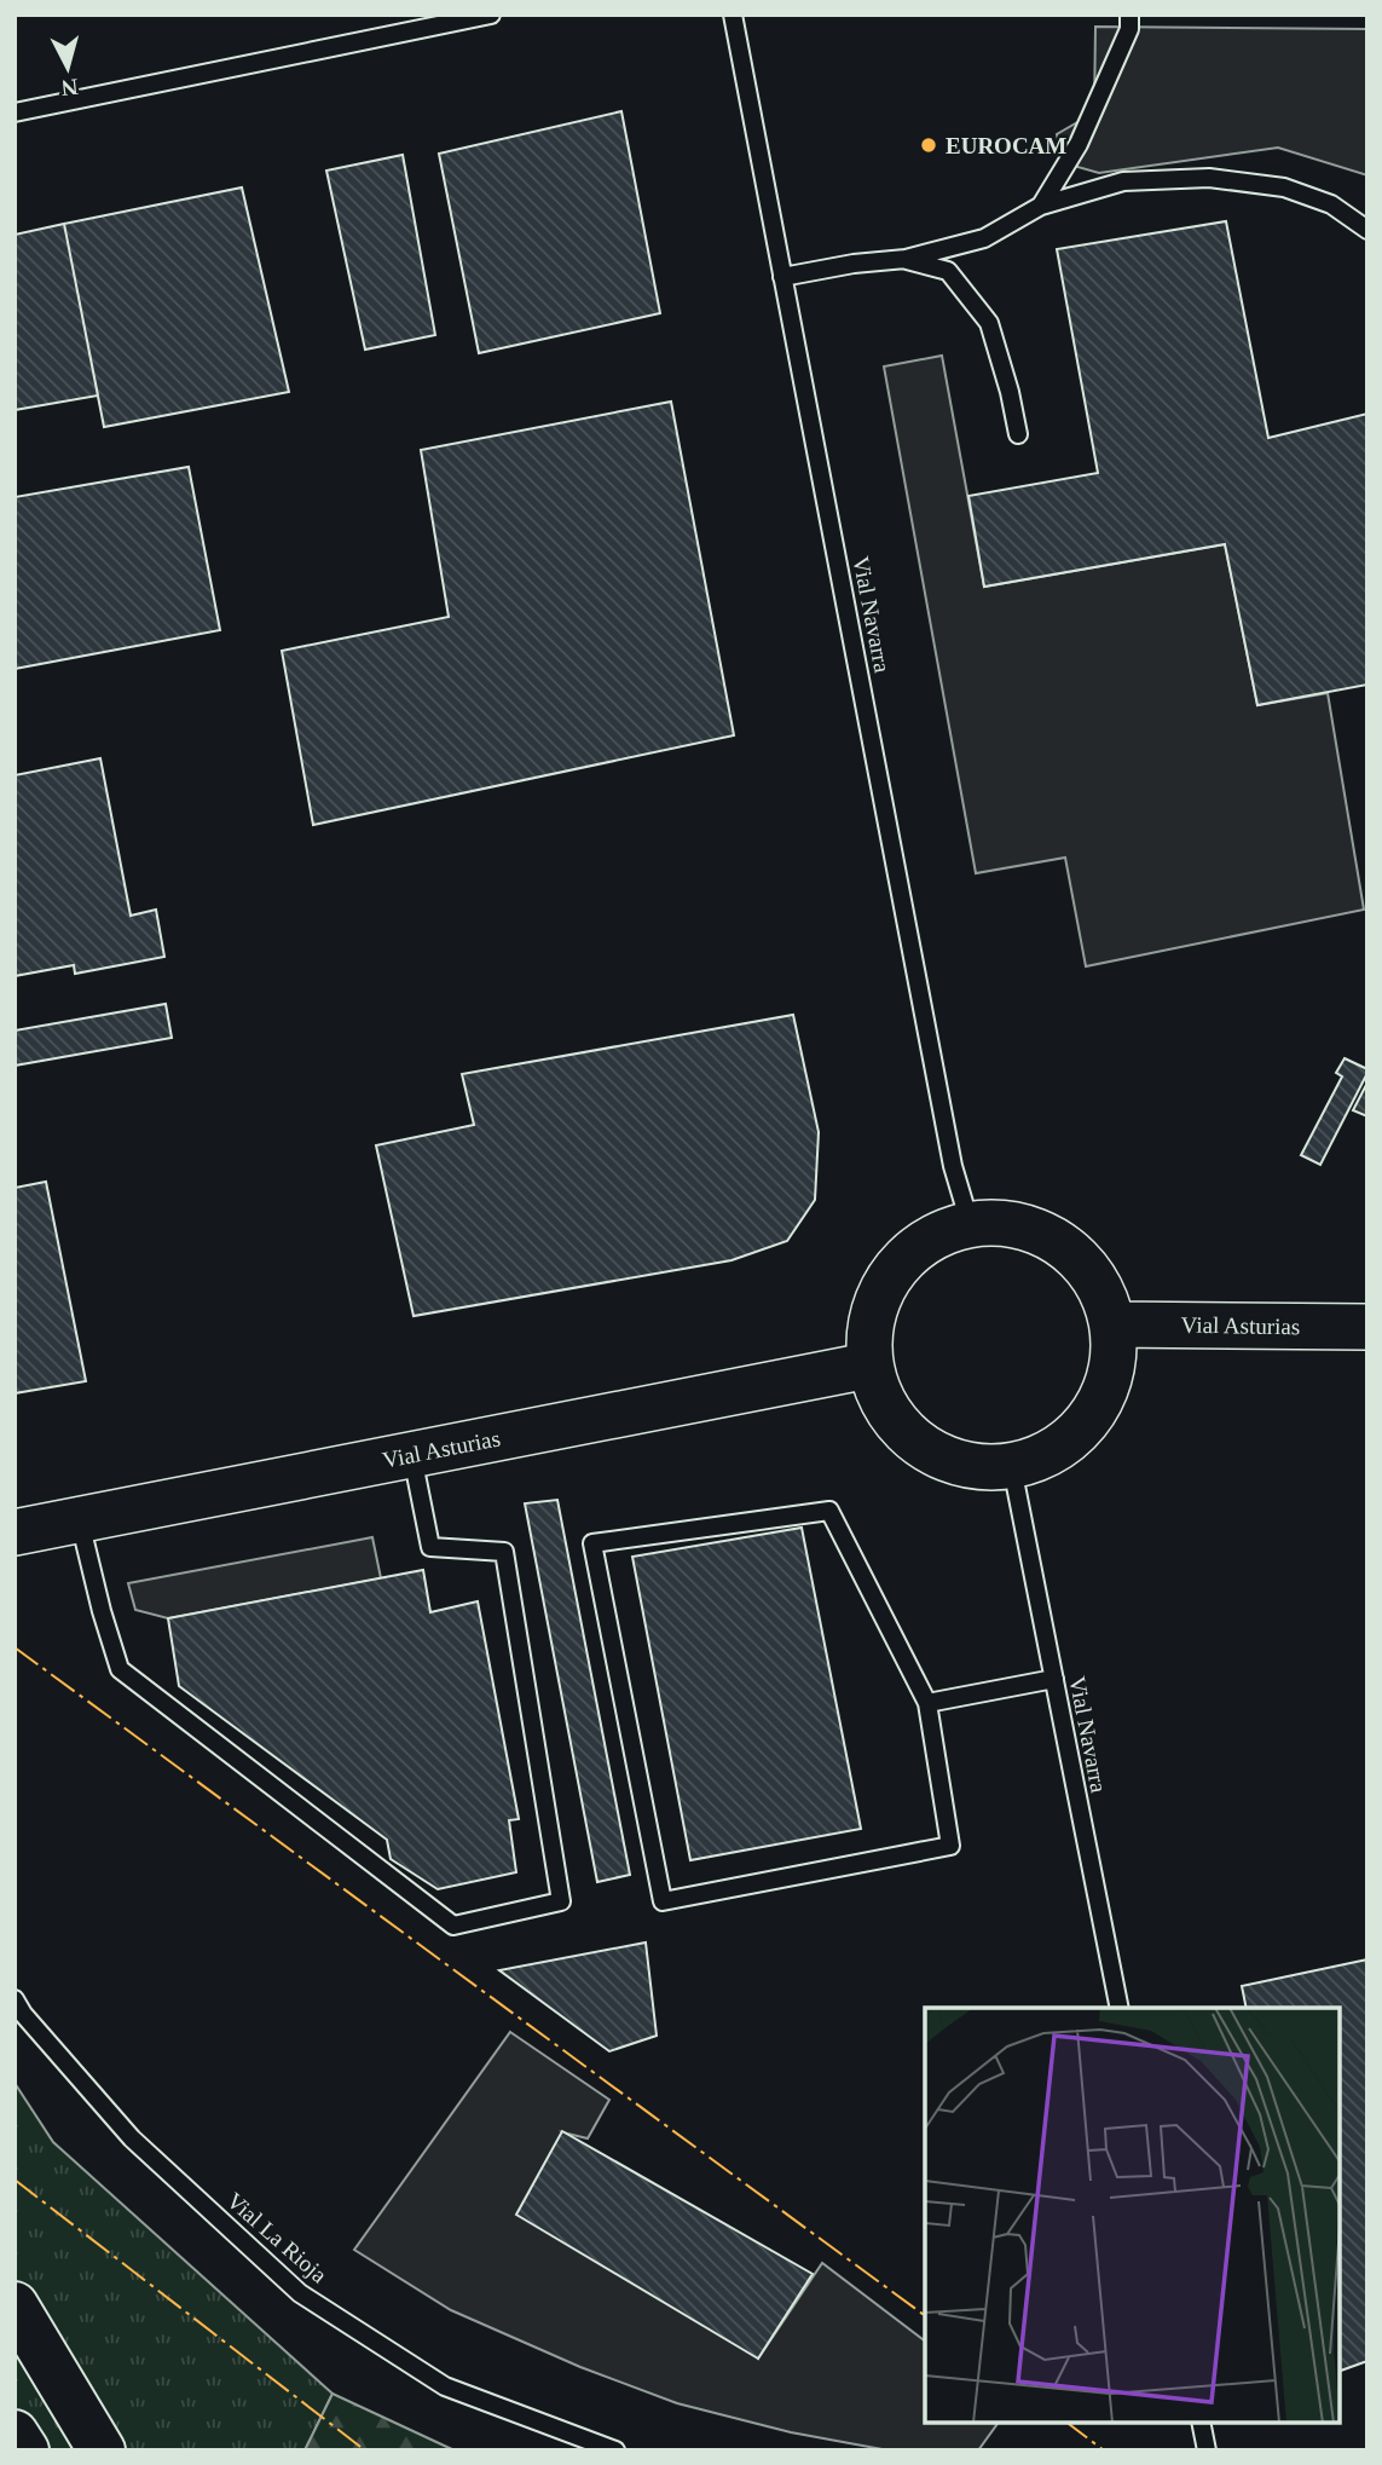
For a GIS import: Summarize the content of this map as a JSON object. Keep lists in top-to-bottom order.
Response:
{
  "streets": {
    "street": ["Vial Asturias"],
    "lane": ["Vial Navarra", "Vial La Rioja"]
  },
  "crossings": [
    ["Vial Navarra", "Vial Asturias"]
  ],
  "places": ["EUROCAM"],
  "north": "bottom"
}
